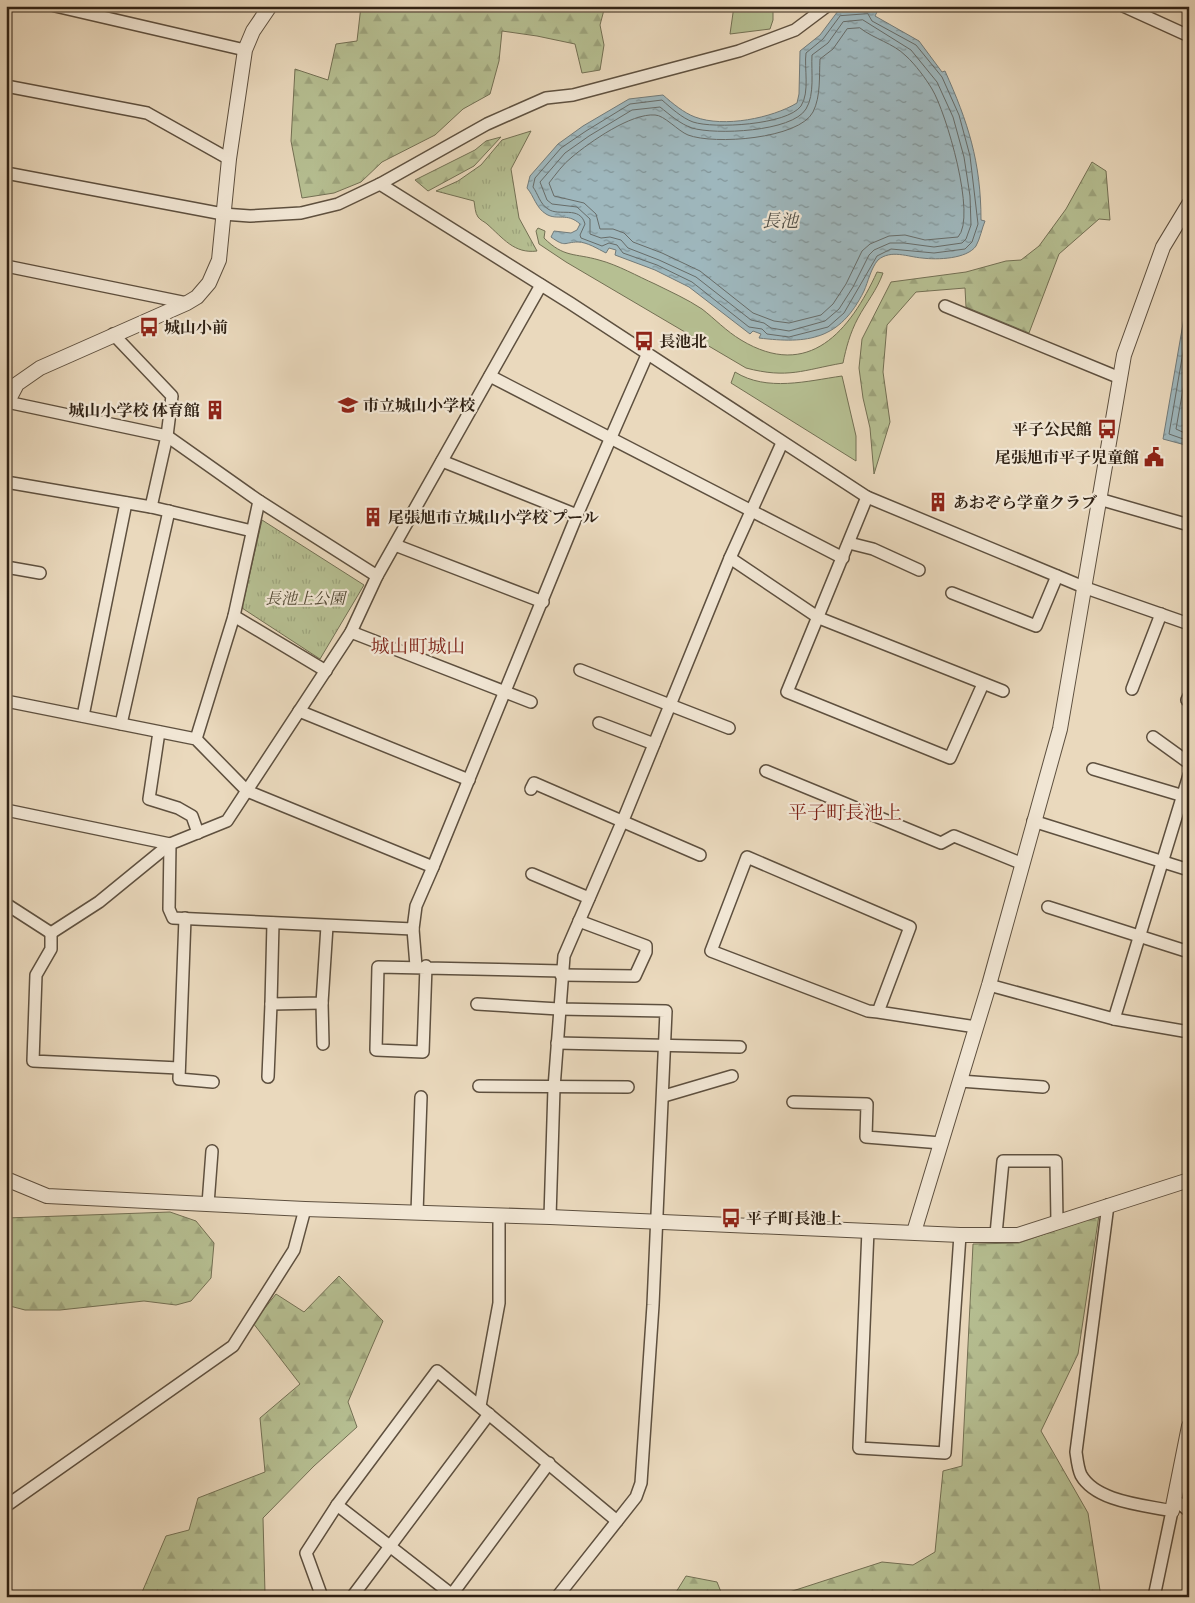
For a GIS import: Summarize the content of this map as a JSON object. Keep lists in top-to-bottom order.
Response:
{
  "districts": ["城山町城山", "平子町長池上"],
  "water": ["長池"],
  "parks": ["長池上公園"],
  "places": {
    "bus stop": [
      "城山小前",
      "長池北",
      "平子公民館",
      "平子町長池上"
    ],
    "school or university": ["市立城山小学校"],
    "building": ["城山小学校 体育館", "あおぞら学童クラブ", "尾張旭市立城山小学校 プール"],
    "public building": ["尾張旭市平子児童館"]
  }
}
